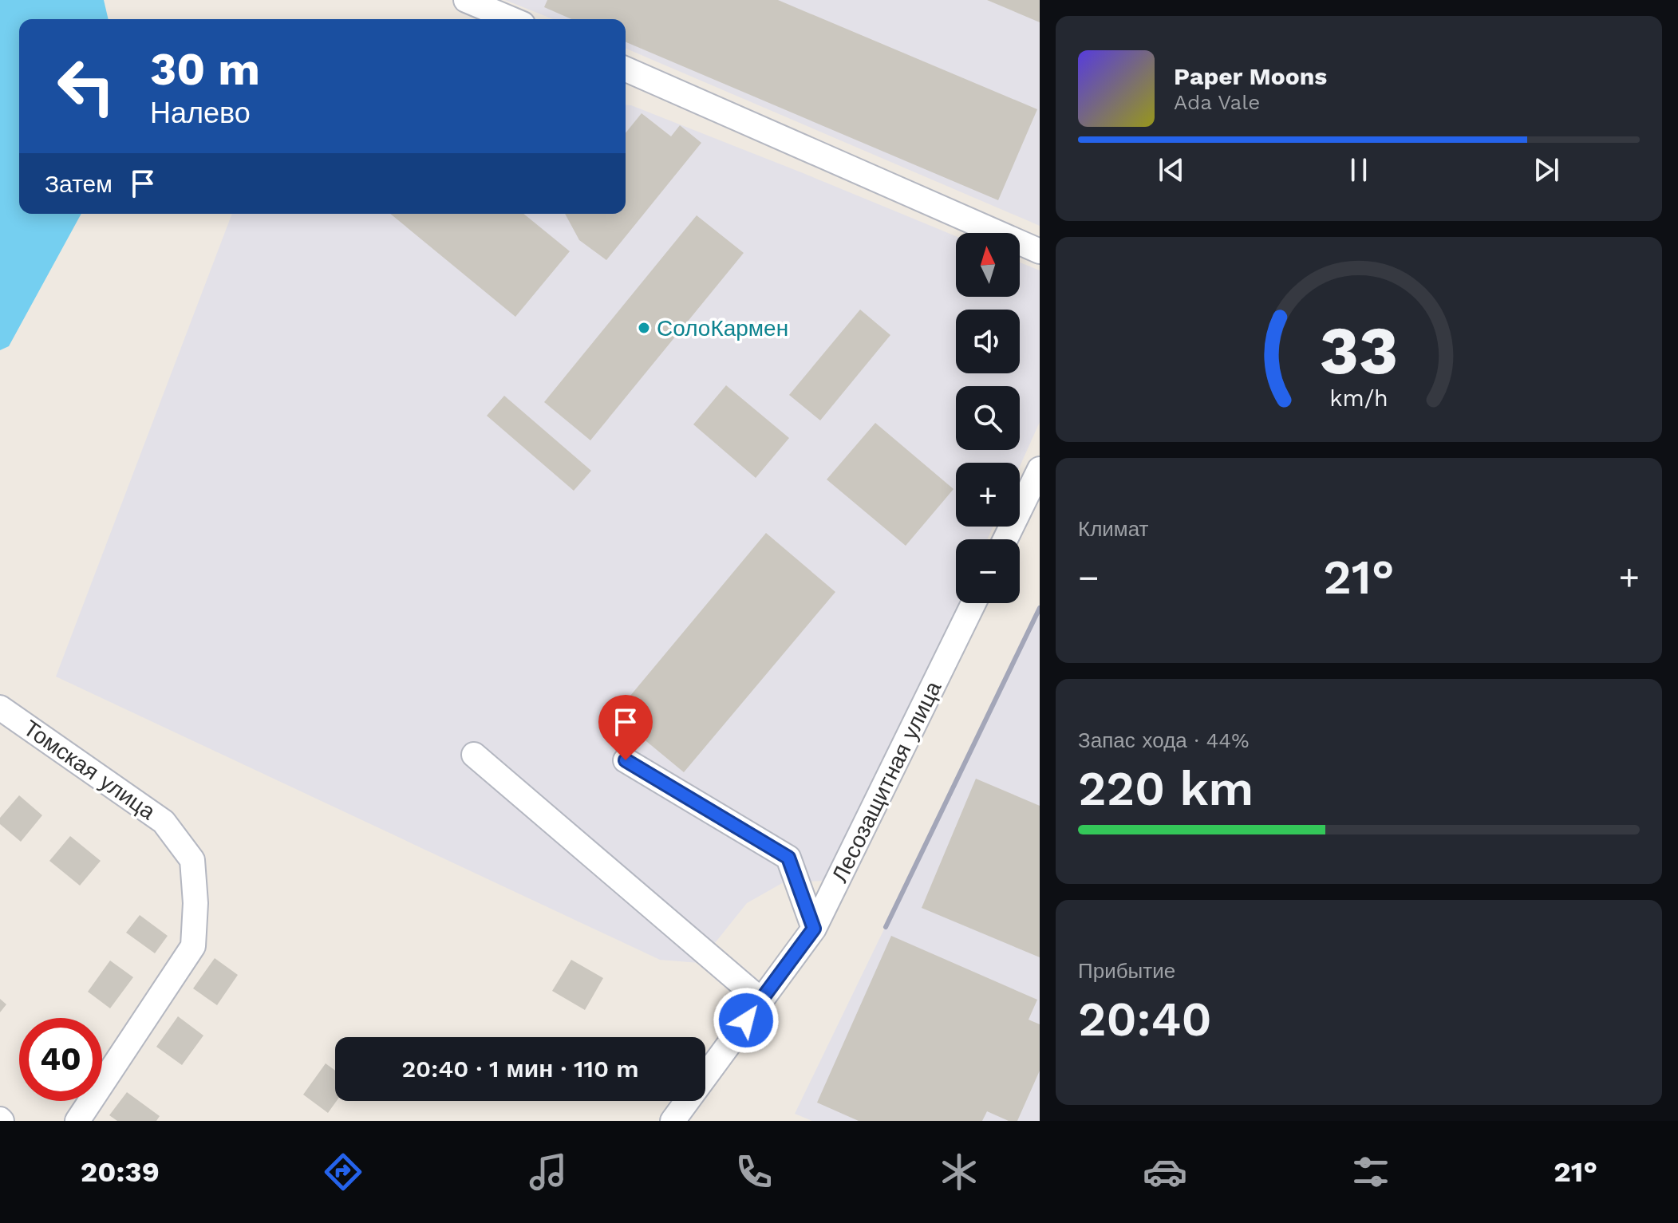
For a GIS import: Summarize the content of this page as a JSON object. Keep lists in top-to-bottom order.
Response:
{
  "streets": {
    "street": ["Томская улица", "Лесозащитная улица"]
  },
  "places": ["СолоКармен"],
  "north": "top",
  "page": {
    "turn": ["30 m", "Налево"],
    "song": ["Paper Moons", "Ada Vale"],
    "then": "Затем",
    "map_buttons": ["+", "−"],
    "tile": [
      "Климат",
      ["Запас хода · 44%", "220 km"],
      ["Прибытие", "20:40"]
    ],
    "heat": ["−", "21°", "+"],
    "limit": "40",
    "trip": "20:40 · 1 мин · 110 m",
    "tabs": ["20:39", "21°"],
    "gauge": ["33", "km/h"]
  }
}
